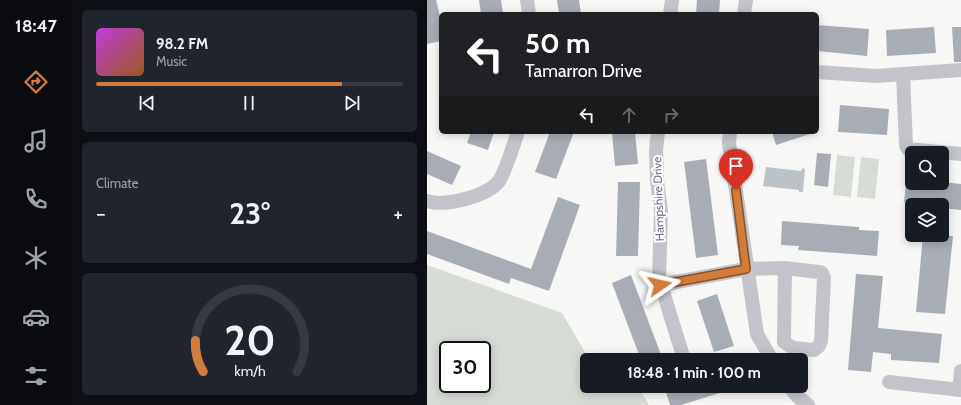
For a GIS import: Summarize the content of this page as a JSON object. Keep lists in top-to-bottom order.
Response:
{
  "streets": {
    "street": ["Hampshire Drive"]
  },
  "page": {
    "tabs": "18:47",
    "turn": ["50 m", "Tamarron Drive"],
    "song": ["98.2 FM", "Music"],
    "tile": "Climate",
    "heat": ["−", "23°", "+"],
    "limit": "30",
    "trip": "18:48 · 1 min · 100 m",
    "gauge": ["20", "km/h"]
  }
}
